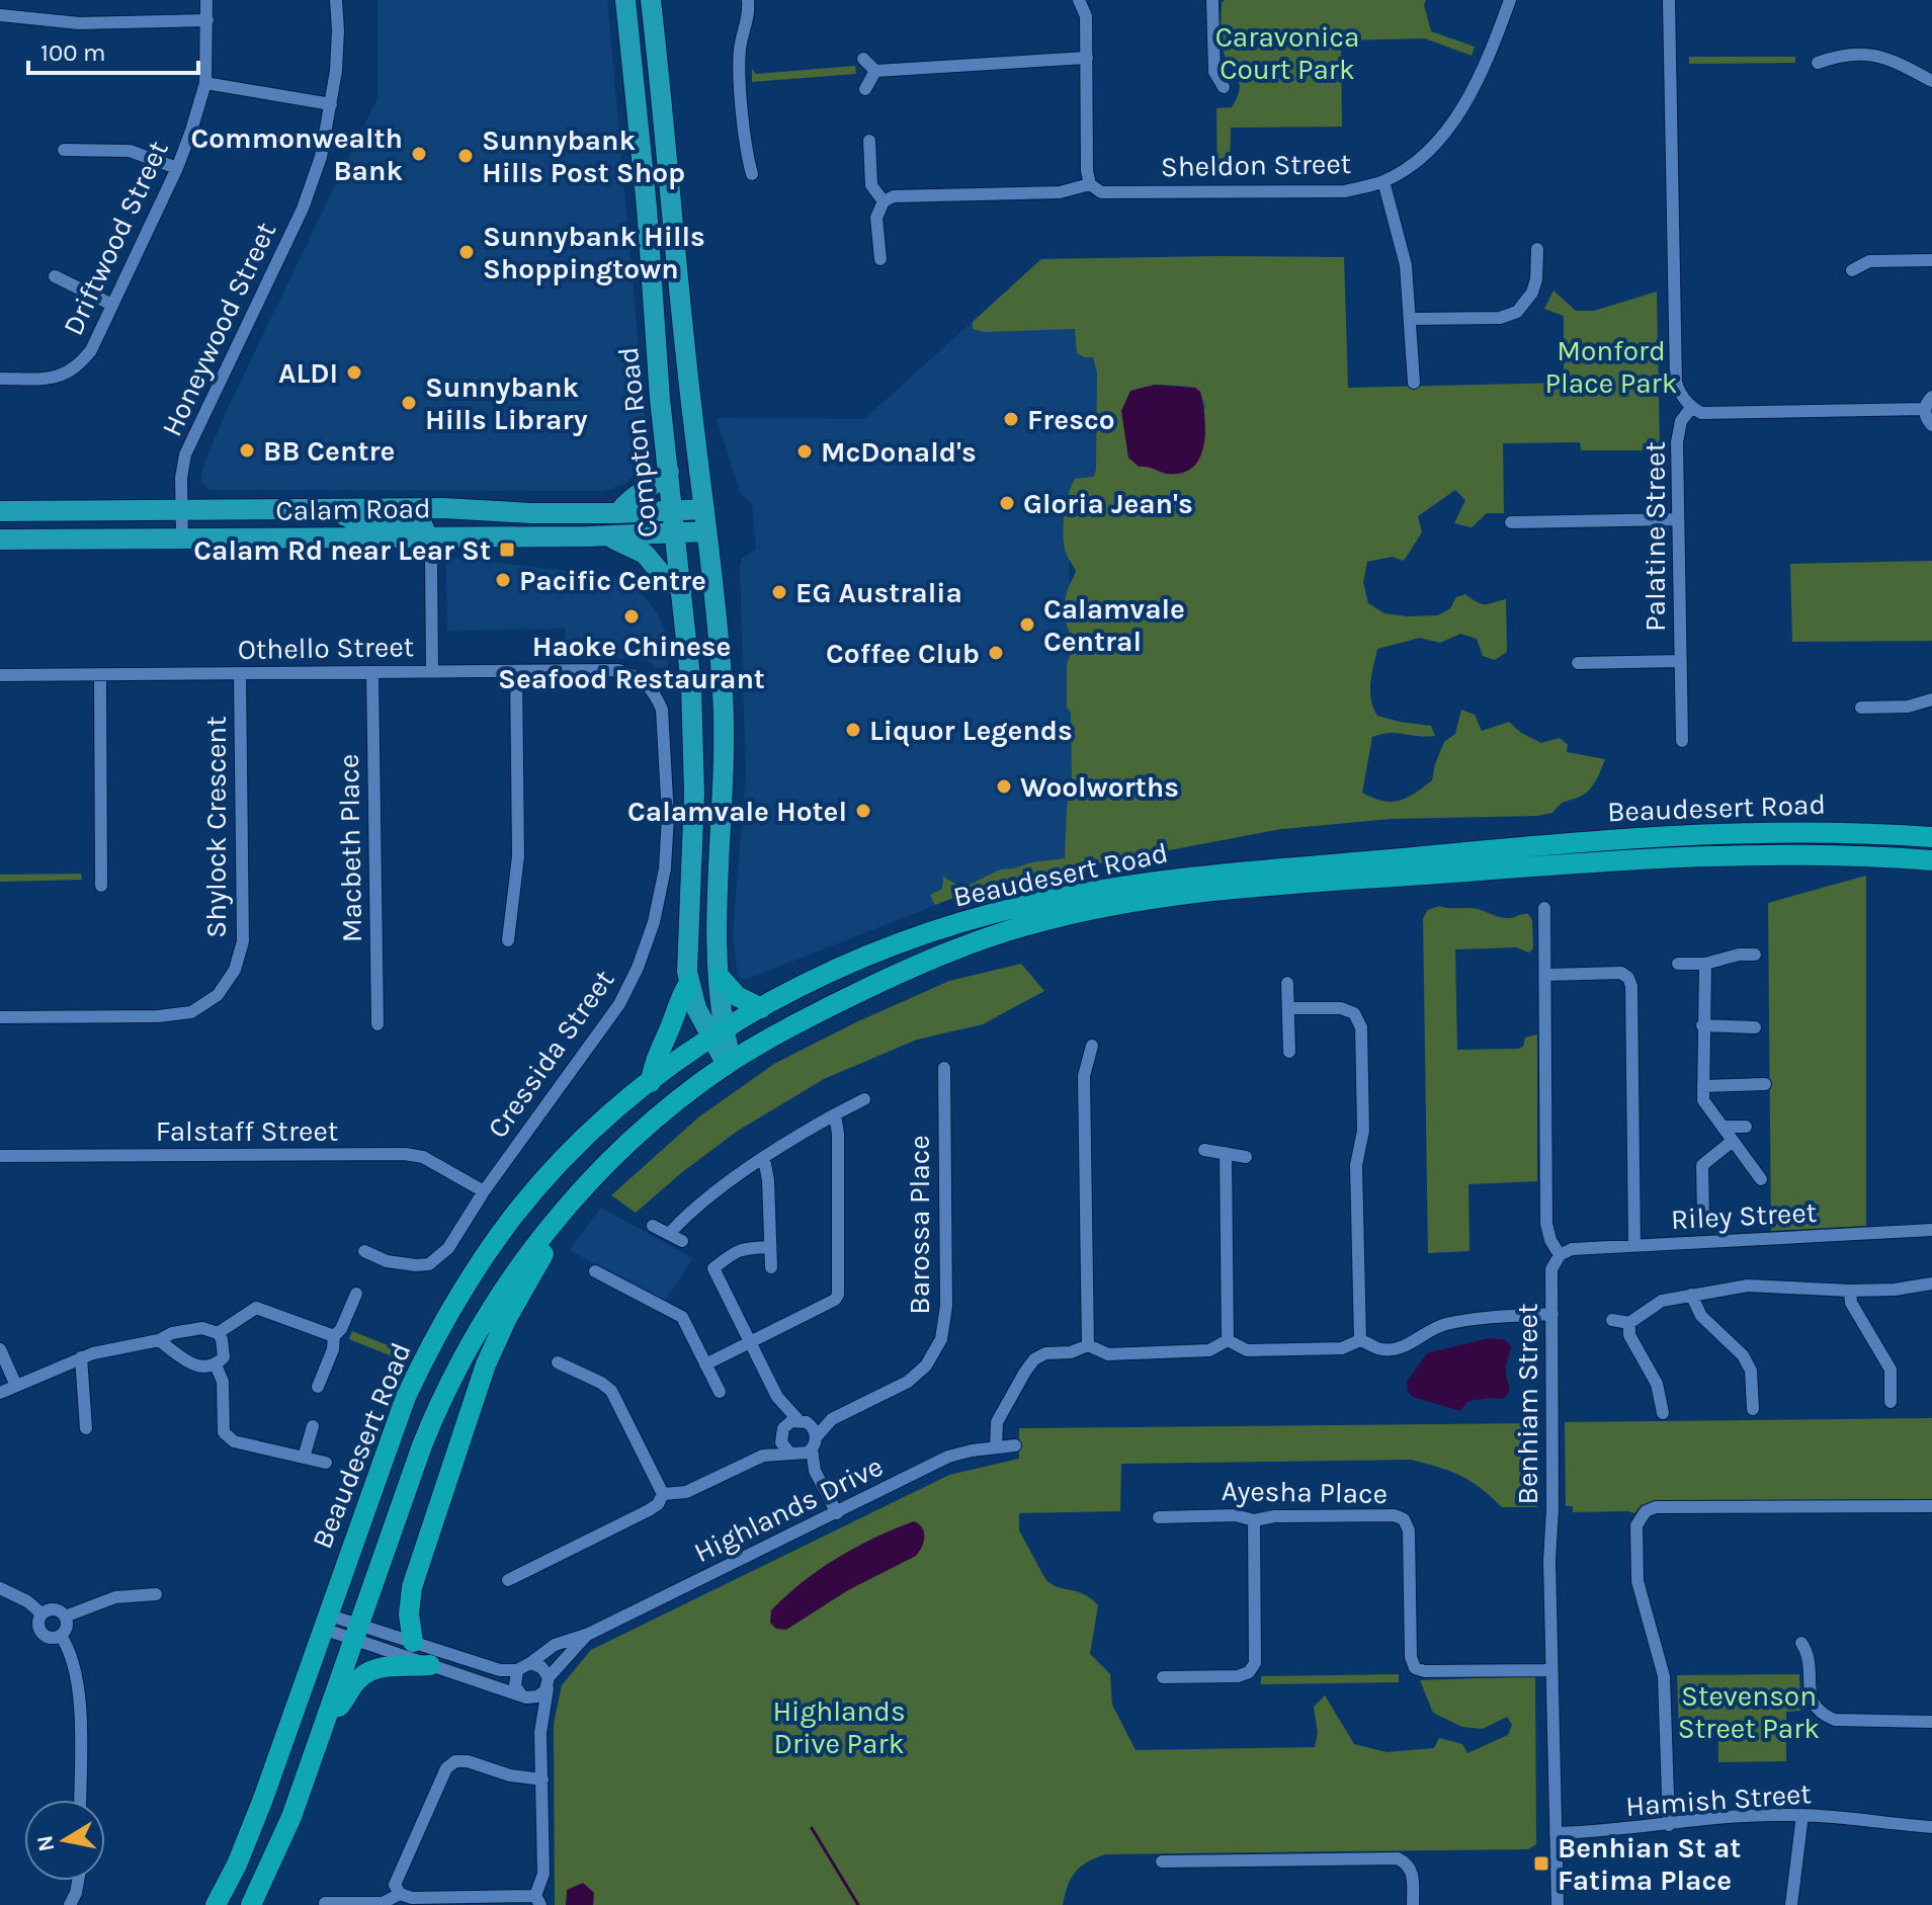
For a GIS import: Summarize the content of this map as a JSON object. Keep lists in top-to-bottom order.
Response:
{
  "streets": {
    "highway": ["Beaudesert Road"],
    "main road": ["Compton Road", "Calam Road"],
    "street": [
      "Sheldon Street",
      "Driftwood Street",
      "Honeywood Street",
      "Palatine Street",
      "Othello Street",
      "Shylock Crescent",
      "Macbeth Place",
      "Cressida Street",
      "Falstaff Street",
      "Riley Street",
      "Barossa Place",
      "Benhiam Street",
      "Ayesha Place",
      "Highlands Drive",
      "Hamish Street"
    ]
  },
  "crossings": [
    ["Honeywood Street", "Calam Road"],
    ["Compton Road", "Calam Road"],
    ["Compton Road", "Beaudesert Road"],
    ["Othello Street", "Shylock Crescent"],
    ["Othello Street", "Macbeth Place"],
    ["Othello Street", "Cressida Street"],
    ["Cressida Street", "Falstaff Street"],
    ["Riley Street", "Benhiam Street"],
    ["Benhiam Street", "Ayesha Place"],
    ["Benhiam Street", "Hamish Street"]
  ],
  "parks": [
    "Caravonica Court Park",
    "Monford Place Park",
    "Stevenson Street Park",
    "Highlands Drive Park"
  ],
  "places": {
    "other": [
      "Commonwealth Bank",
      "Sunnybank Hills Post Shop",
      "Sunnybank Hills Shoppingtown",
      "ALDI",
      "Sunnybank Hills Library",
      "Fresco",
      "BB Centre",
      "McDonald's",
      "Gloria Jean's",
      "Pacific Centre",
      "EG Australia",
      "Haoke Chinese Seafood Restaurant",
      "Calamvale Central",
      "Coffee Club",
      "Liquor Legends",
      "Woolworths",
      "Calamvale Hotel"
    ],
    "transit": ["Calam Rd near Lear St", "Benhian St at Fatima Place"]
  },
  "scale_bar": "100 m",
  "north": "left"
}
